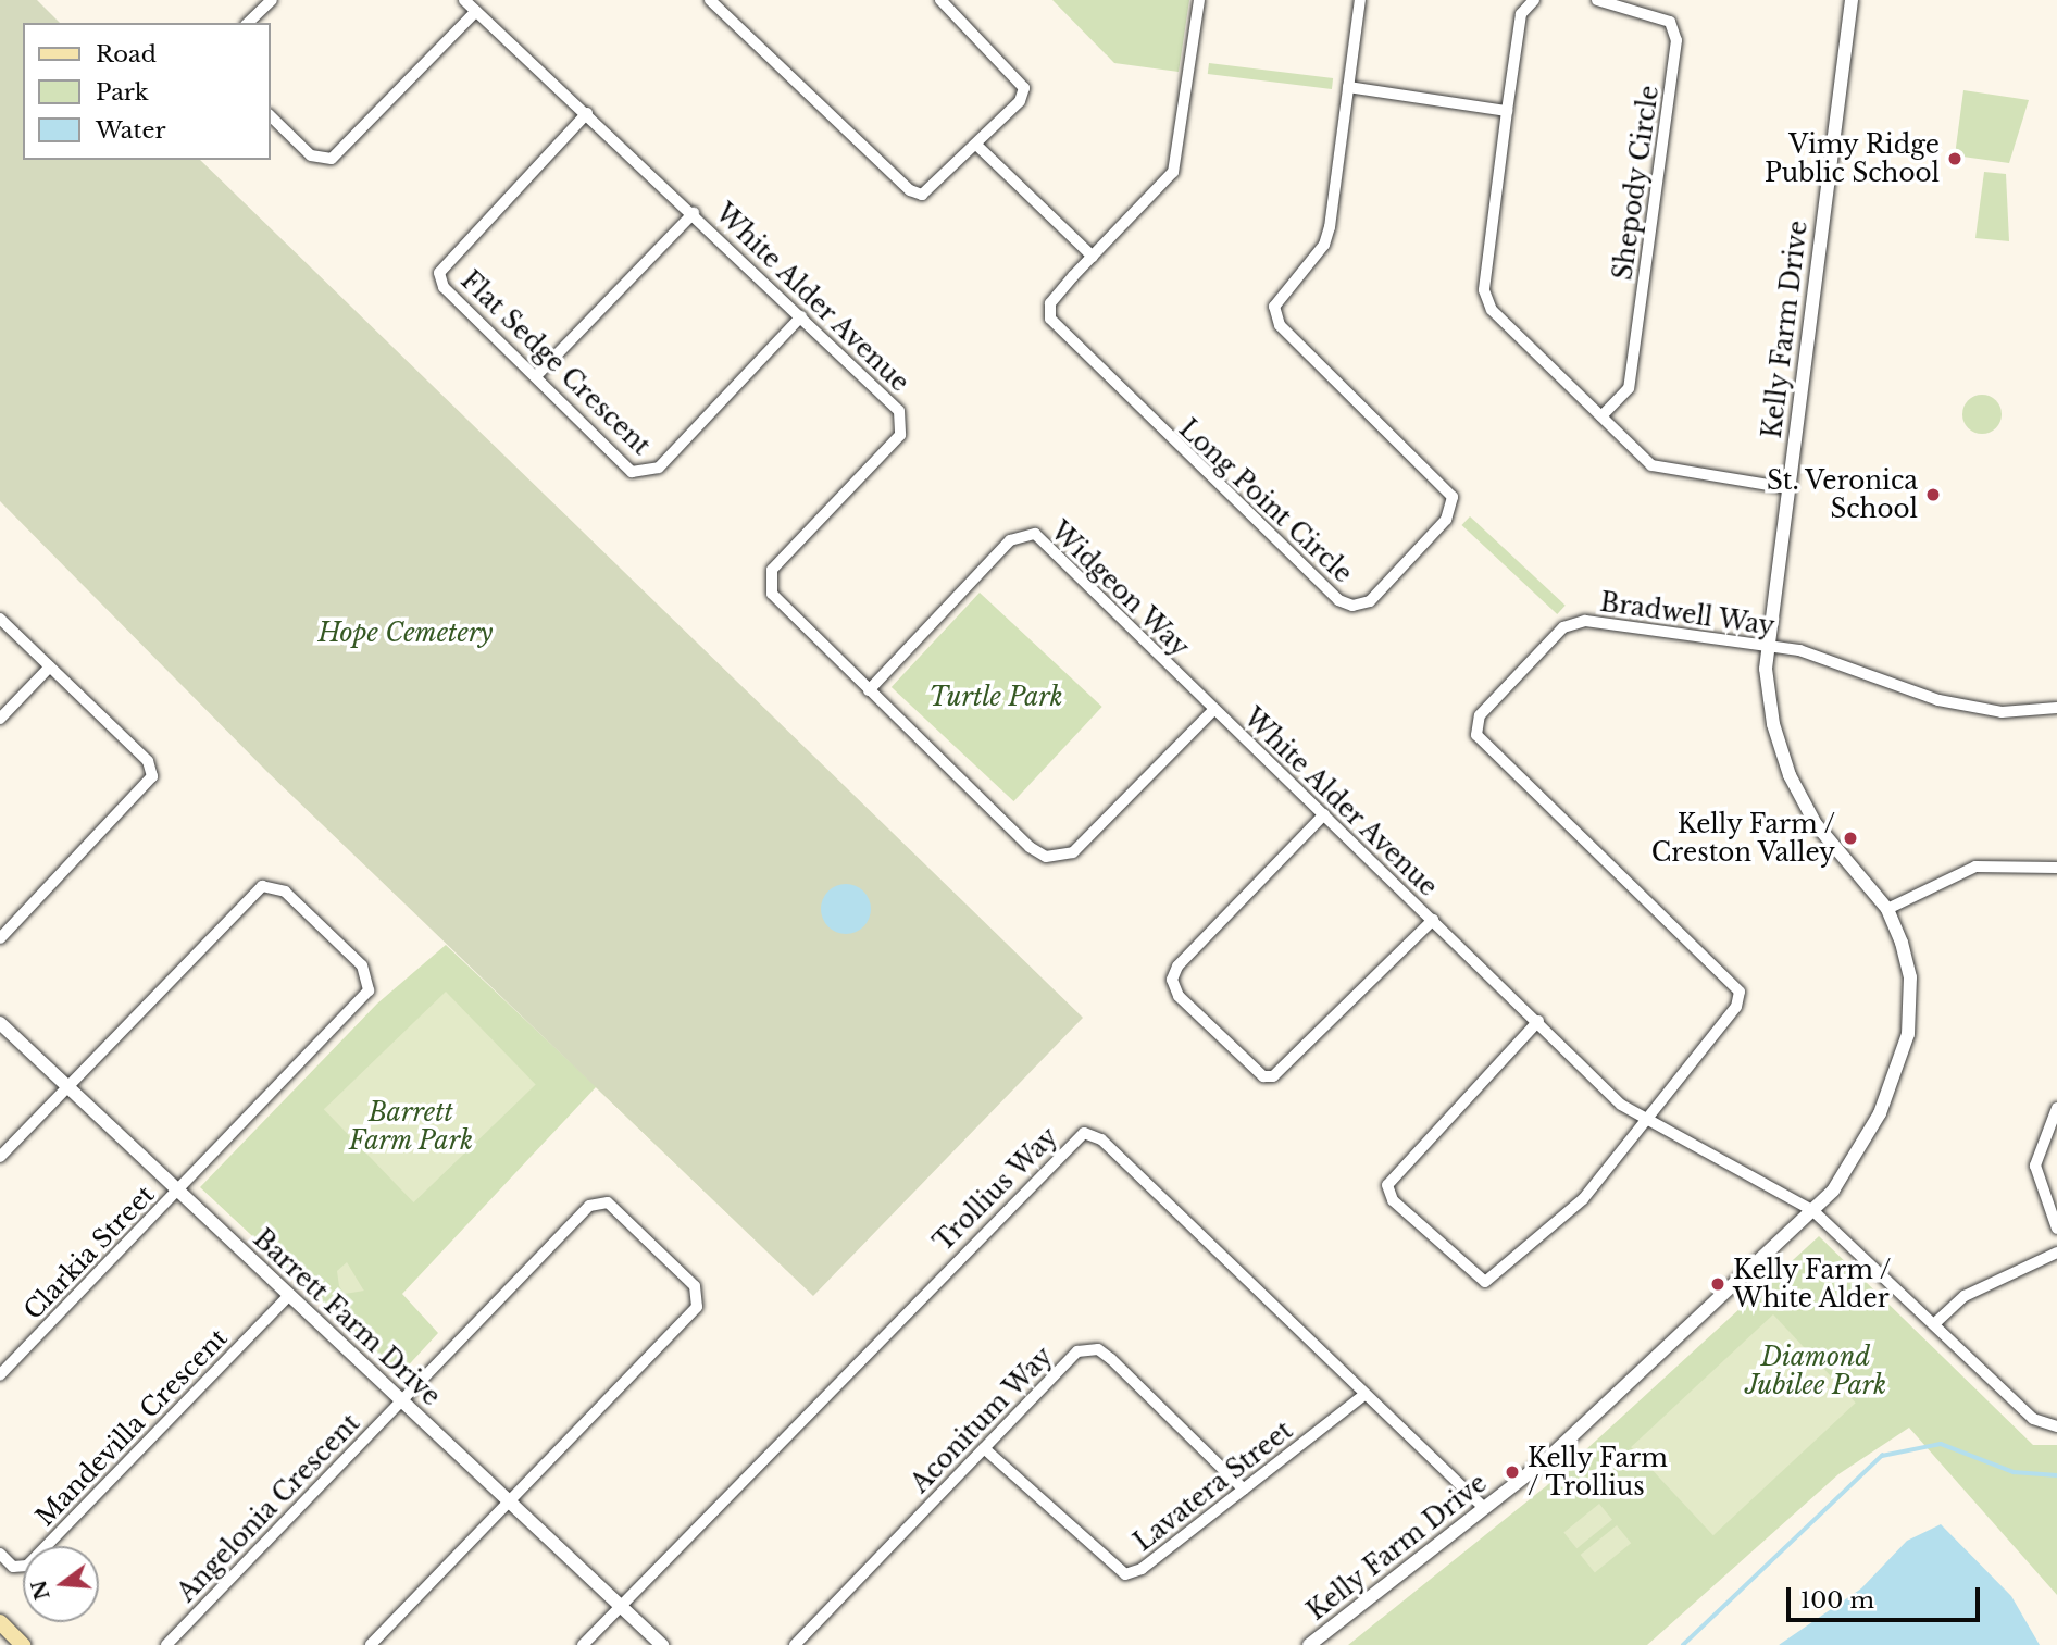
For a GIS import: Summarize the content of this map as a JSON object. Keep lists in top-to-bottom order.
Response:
{
  "streets": {
    "street": [
      "Shepody Circle",
      "White Alder Avenue",
      "Kelly Farm Drive",
      "Flat Sedge Crescent",
      "Long Point Circle",
      "Widgeon Way",
      "Bradwell Way",
      "Trollius Way",
      "Clarkia Street",
      "Barrett Farm Drive",
      "Aconitum Way",
      "Mandevilla Crescent",
      "Lavatera Street",
      "Angelonia Crescent"
    ]
  },
  "crossings": [
    ["White Alder Avenue", "Kelly Farm Drive"],
    ["White Alder Avenue", "Flat Sedge Crescent"],
    ["White Alder Avenue", "Widgeon Way"],
    ["White Alder Avenue", "Bradwell Way"],
    ["Kelly Farm Drive", "Bradwell Way"],
    ["Kelly Farm Drive", "Trollius Way"],
    ["Trollius Way", "Barrett Farm Drive"],
    ["Trollius Way", "Lavatera Street"],
    ["Clarkia Street", "Barrett Farm Drive"],
    ["Barrett Farm Drive", "Mandevilla Crescent"],
    ["Barrett Farm Drive", "Angelonia Crescent"],
    ["Aconitum Way", "Lavatera Street"]
  ],
  "parks": [
    "Hope Cemetery",
    "Turtle Park",
    "Barrett Farm Park",
    "Diamond Jubilee Park"
  ],
  "places": [
    "Vimy Ridge Public School",
    "St. Veronica School",
    "Kelly Farm / Creston Valley",
    "Kelly Farm / White Alder",
    "Kelly Farm / Trollius"
  ],
  "legend": ["Road", "Park", "Water"],
  "scale_bar": "100 m",
  "north": "left"
}
